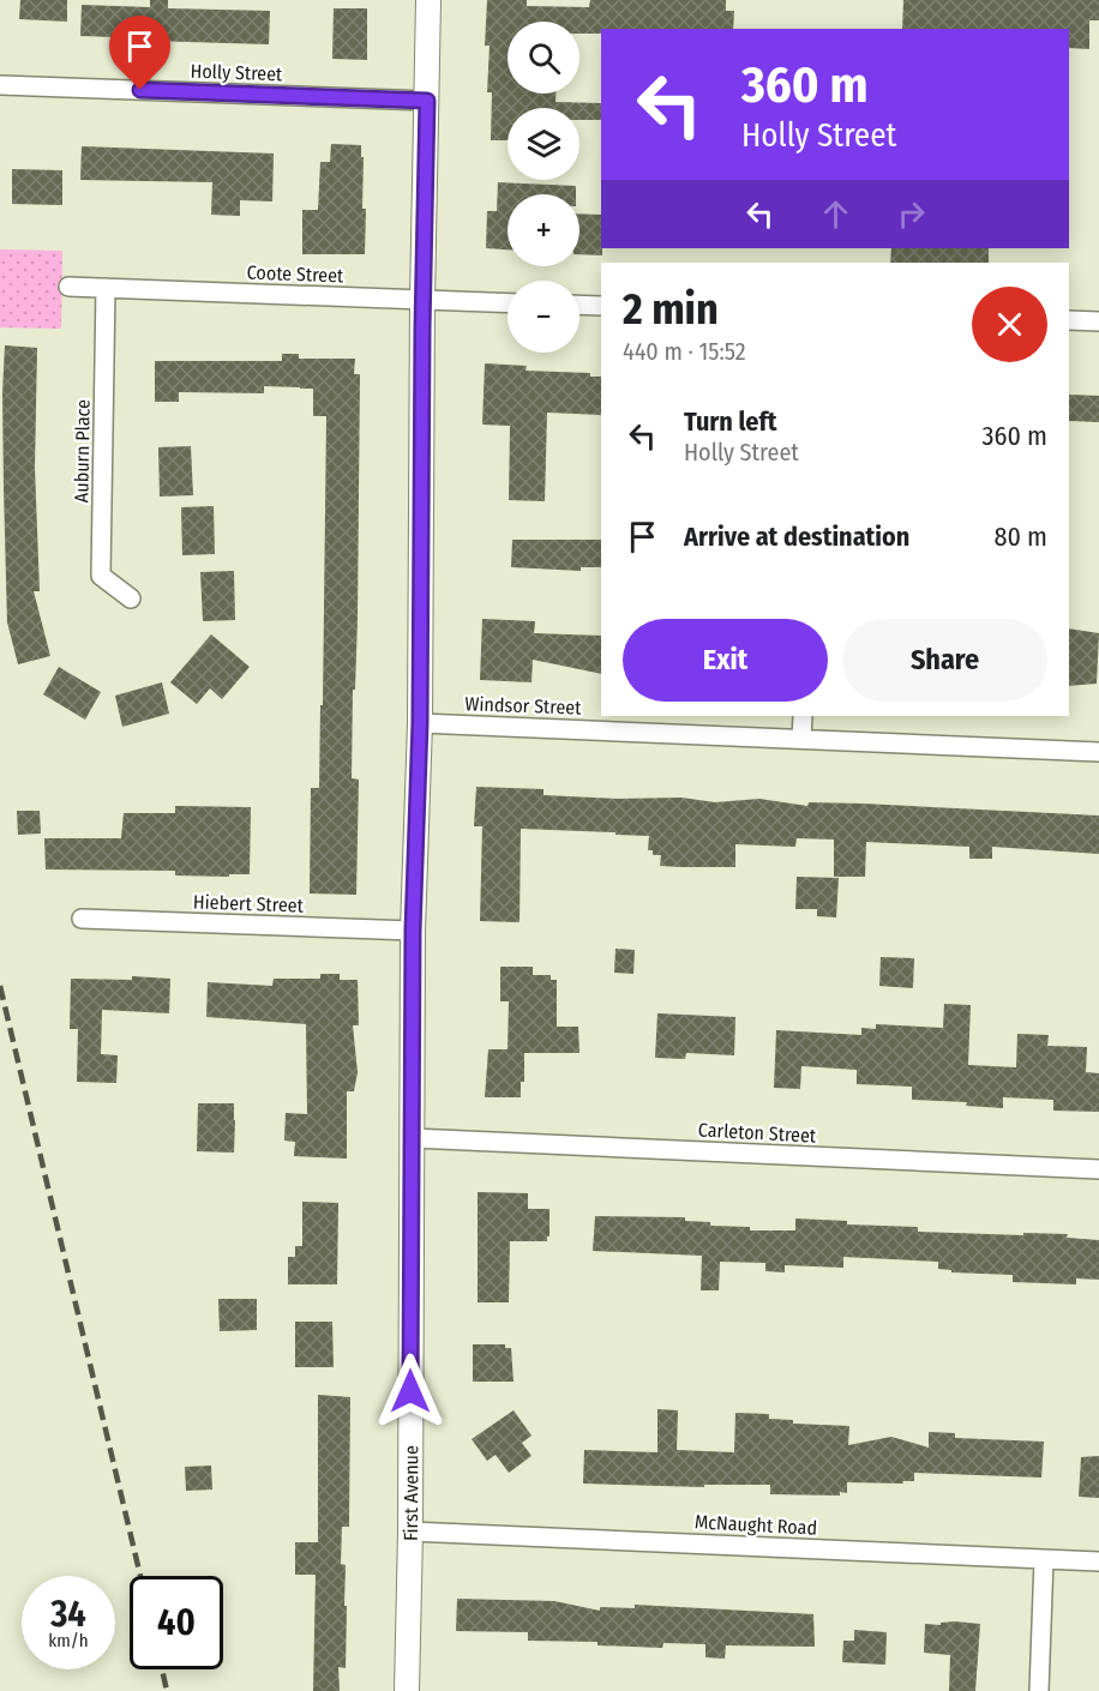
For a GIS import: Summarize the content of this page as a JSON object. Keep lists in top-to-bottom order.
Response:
{
  "streets": {
    "street": [
      "Holly Street",
      "Coote Street",
      "Auburn Place",
      "Windsor Street",
      "Hiebert Street",
      "Carleton Street",
      "First Avenue",
      "McNaught Road"
    ]
  },
  "crossings": [
    ["Holly Street", "First Avenue"],
    ["Coote Street", "Auburn Place"],
    ["Coote Street", "First Avenue"],
    ["Windsor Street", "First Avenue"],
    ["Hiebert Street", "First Avenue"],
    ["Carleton Street", "First Avenue"],
    ["First Avenue", "McNaught Road"]
  ],
  "page": {
    "map_buttons": ["+", "−"],
    "turn": ["360 m", "Holly Street"],
    "heading": ["2 min", "440 m · 15:52"],
    "list": [
      {
        "name": "Turn left",
        "note": "Holly Street",
        "value": "360 m"
      },
      {
        "name": "Arrive at destination",
        "value": "80 m"
      }
    ],
    "buttons": ["Exit", "Share"],
    "speed": "34 km/h",
    "limit": "40"
  }
}
